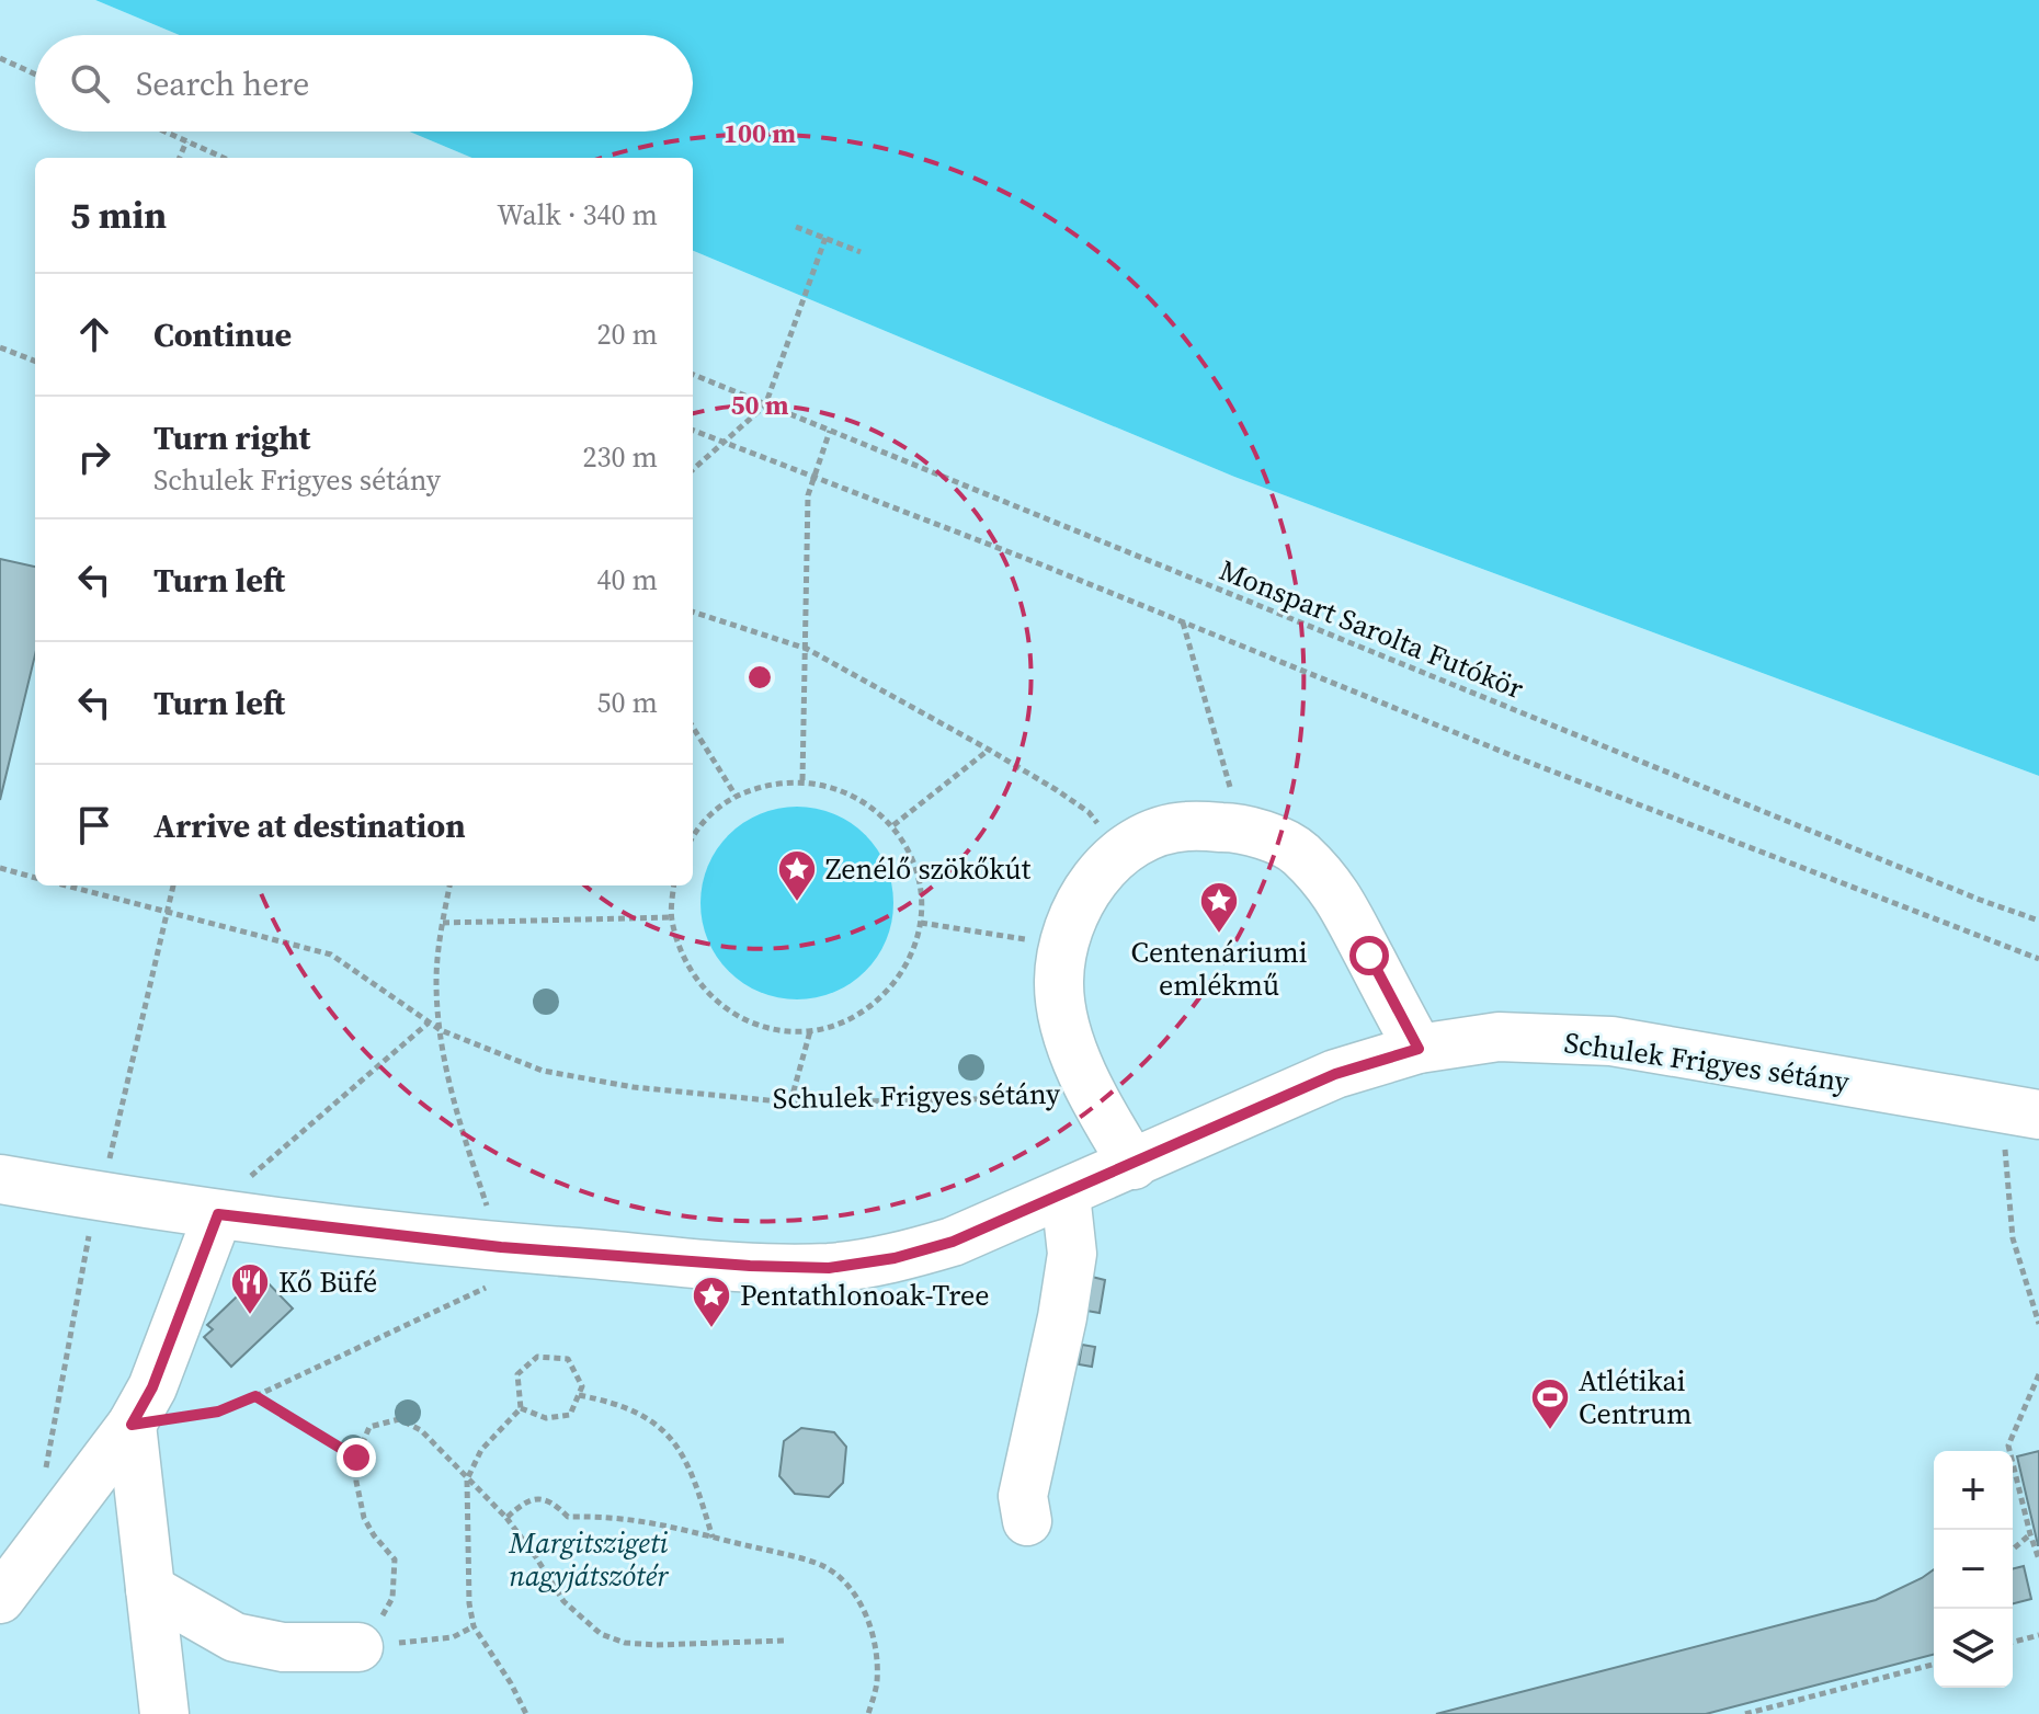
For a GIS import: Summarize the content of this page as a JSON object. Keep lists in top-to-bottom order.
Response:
{
  "streets": {
    "street": ["Schulek Frigyes sétány"],
    "path": ["Monspart Sarolta Futókör"]
  },
  "parks": ["Margitszigeti nagyjátszótér"],
  "places": {
    "place": ["Zenélő szökőkút", "Centenáriumi emlékmű", "Pentathlonoak-Tree"],
    "restaurant": ["Kő Büfé"],
    "sports": ["Atlétikai Centrum"]
  },
  "page": {
    "search": "Search here",
    "heading": ["5 min", "Walk · 340 m"],
    "list": [
      ["Continue", "20 m"],
      ["Turn right", "Schulek Frigyes sétány", "230 m"],
      ["Turn left", "40 m"],
      ["Turn left", "50 m"],
      "Arrive at destination"
    ],
    "map_buttons": ["+", "−"]
  },
  "rings": ["100 m", "50 m"]
}
